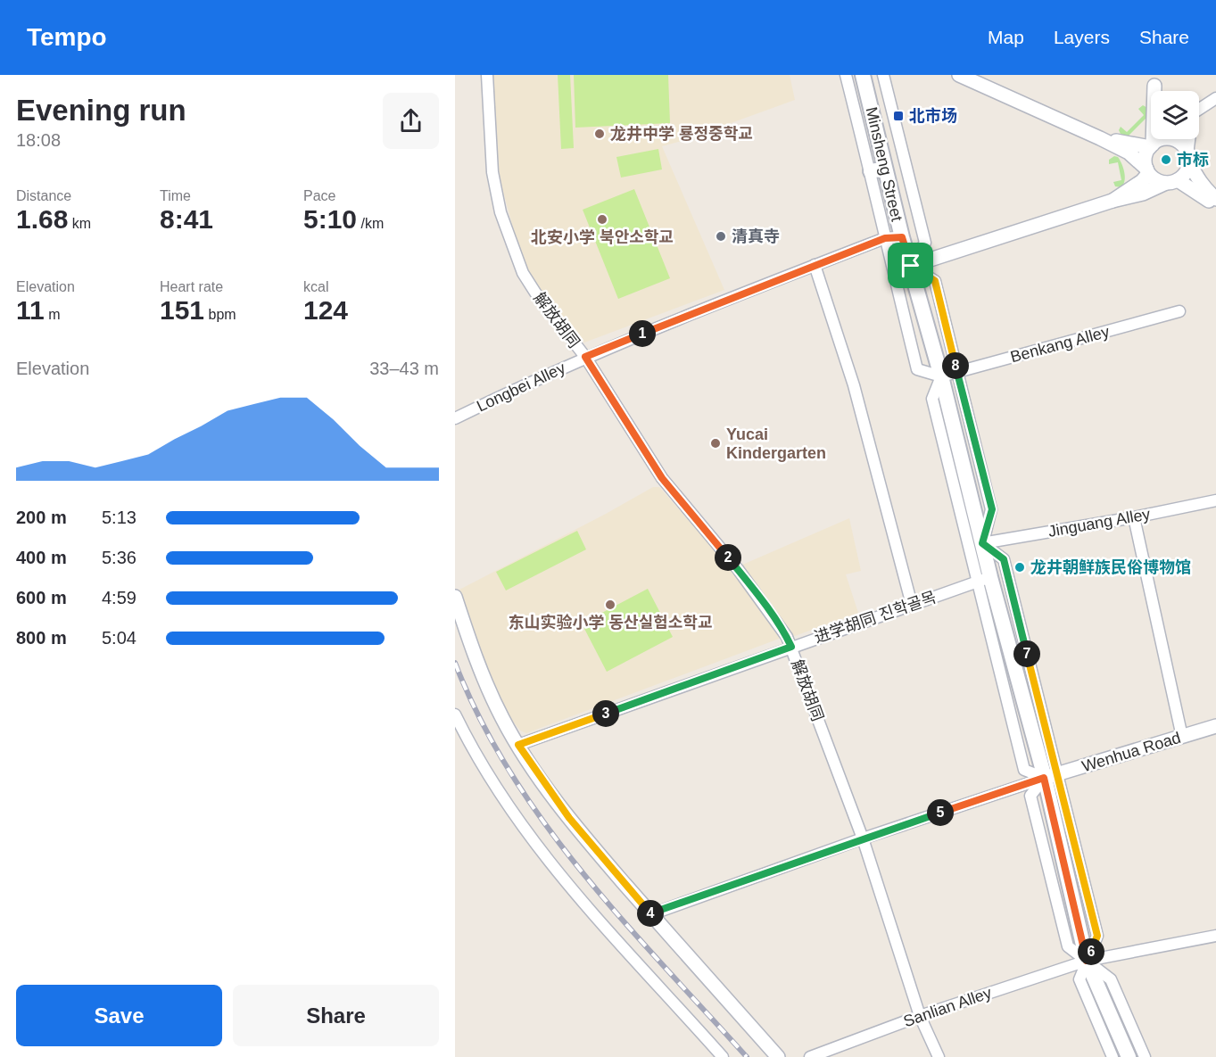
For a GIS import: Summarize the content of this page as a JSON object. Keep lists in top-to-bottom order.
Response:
{
  "streets": {
    "main road": ["Minsheng Street"],
    "street": [
      "解放胡同",
      "Benkang Alley",
      "Longbei Alley",
      "Jinguang Alley",
      "进学胡同 진학골목",
      "Wenhua Road",
      "Sanlian Alley"
    ]
  },
  "crossings": [
    ["Minsheng Street", "Benkang Alley"],
    ["Minsheng Street", "Longbei Alley"],
    ["Minsheng Street", "Jinguang Alley"],
    ["Minsheng Street", "进学胡同 진학골목"],
    ["Minsheng Street", "Wenhua Road"],
    ["Minsheng Street", "Sanlian Alley"],
    ["解放胡同", "Longbei Alley"],
    ["解放胡同", "进学胡同 진학골목"],
    ["解放胡同", "Wenhua Road"],
    ["解放胡同", "Sanlian Alley"]
  ],
  "places": {
    "transit": ["北市场"],
    "other": [
      "龙井中学 룡정중학교",
      "市标",
      "北安小学 북안소학교",
      "清真寺",
      "Yucai Kindergarten",
      "龙井朝鲜族民俗博物馆",
      "东山实验小学 동산실험소학교"
    ]
  },
  "page": {
    "header": "Tempo",
    "nav": ["Map", "Layers", "Share"],
    "heading": ["Evening run", "18:08"],
    "stats": [
      ["Distance", "1.68 km"],
      ["Time", "8:41"],
      ["Pace", "5:10 /km"],
      ["Elevation", "11 m"],
      ["Heart rate", "151 bpm"],
      ["kcal", "124"]
    ],
    "pins": [
      "1",
      "8",
      "2",
      "7",
      "3",
      "5",
      "4",
      "6"
    ],
    "chart": ["Elevation", "33–43 m"],
    "list": [
      {
        "name": "200 m",
        "note": "5:13"
      },
      {
        "name": "400 m",
        "note": "5:36"
      },
      {
        "name": "600 m",
        "note": "4:59"
      },
      {
        "name": "800 m",
        "note": "5:04"
      }
    ],
    "buttons": ["Save", "Share"]
  }
}
